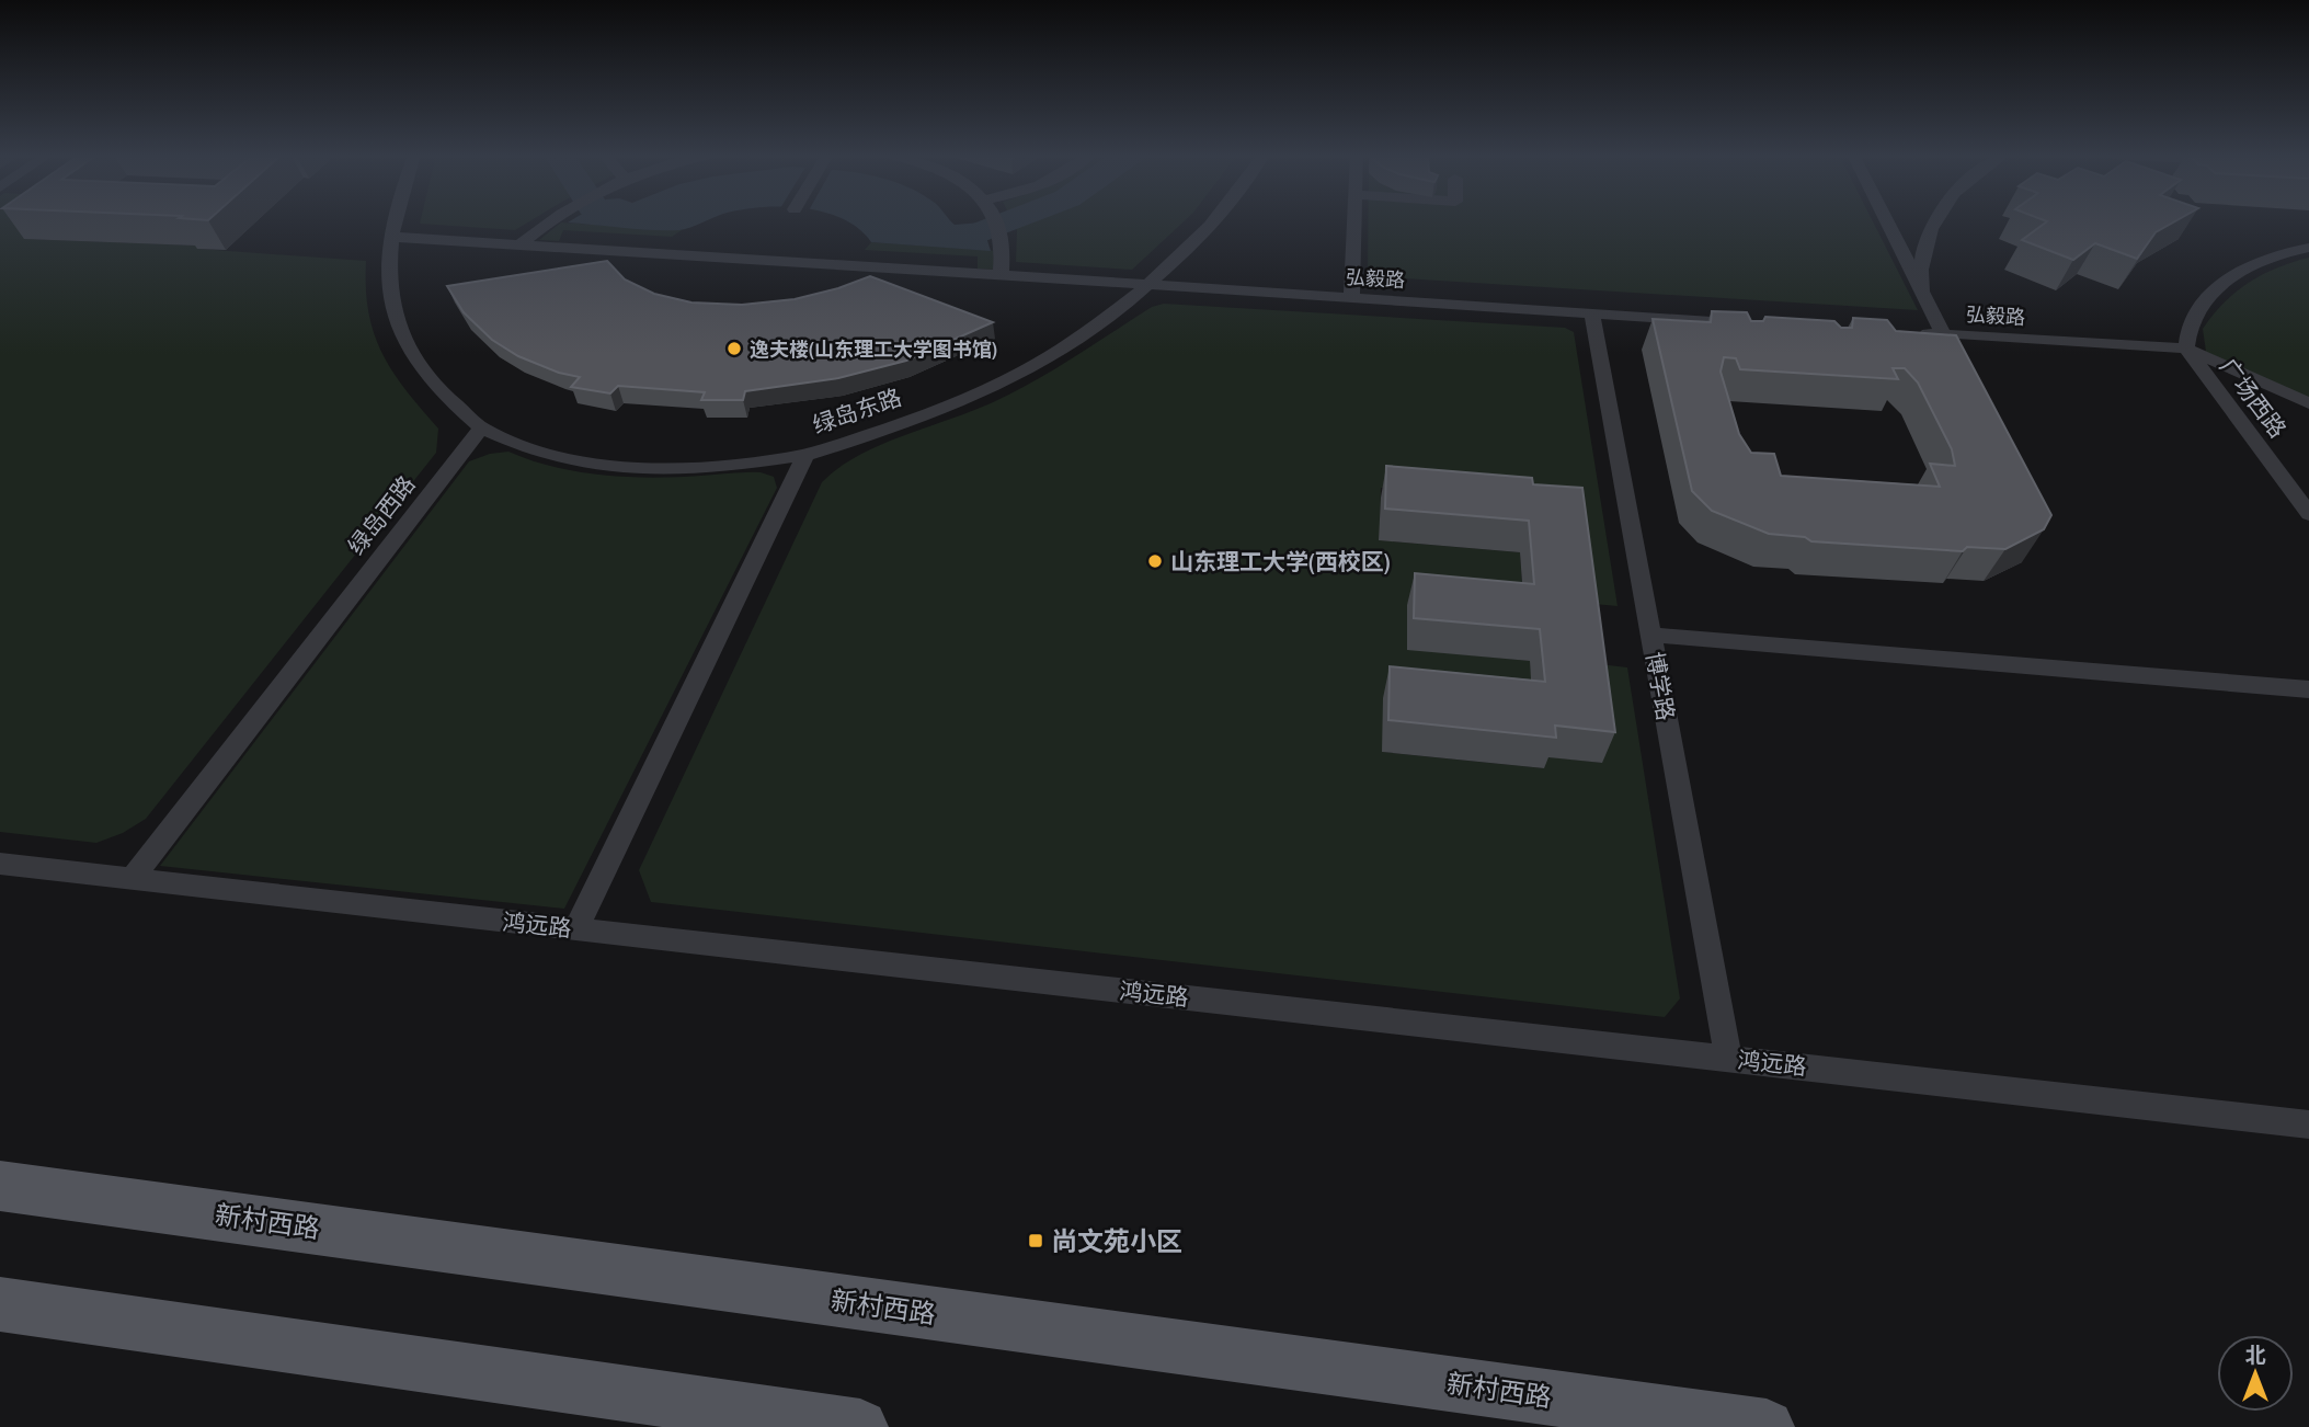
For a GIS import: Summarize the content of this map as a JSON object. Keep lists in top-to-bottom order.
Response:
{
  "streets": {
    "main road": ["新村西路"],
    "street": [
      "弘毅路",
      "广场西路",
      "绿岛东路",
      "绿岛西路",
      "博学路",
      "鸿远路"
    ]
  },
  "crossings": [
    ["弘毅路", "广场西路"],
    ["弘毅路", "绿岛东路"],
    ["弘毅路", "博学路"],
    ["绿岛东路", "鸿远路"],
    ["绿岛西路", "鸿远路"],
    ["博学路", "鸿远路"]
  ],
  "places": {
    "other": ["逸夫楼(山东理工大学图书馆)", "山东理工大学(西校区)"],
    "transit": ["尚文苑小区"]
  },
  "north": "top"
}
